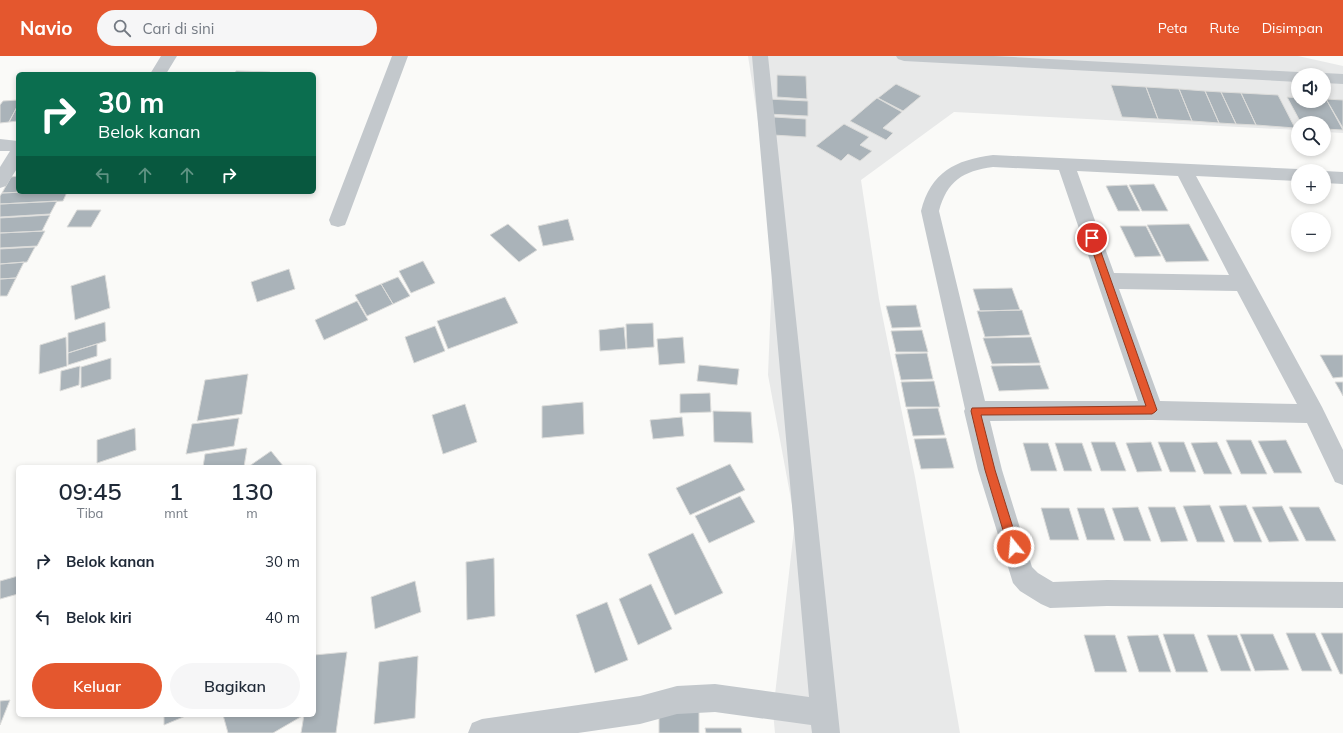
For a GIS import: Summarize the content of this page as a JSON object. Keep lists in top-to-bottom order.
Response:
{
  "page": {
    "header": "Navio",
    "search": "Cari di sini",
    "nav": ["Peta", "Rute", "Disimpan"],
    "map_buttons": ["+", "−"],
    "turn": ["30 m", "Belok kanan"],
    "eta": [
      "09:45",
      "Tiba",
      "1",
      "mnt",
      "130",
      "m"
    ],
    "list": [
      {
        "name": "Belok kanan",
        "value": "30 m"
      },
      {
        "name": "Belok kiri",
        "value": "40 m"
      }
    ],
    "buttons": ["Keluar", "Bagikan"]
  }
}
